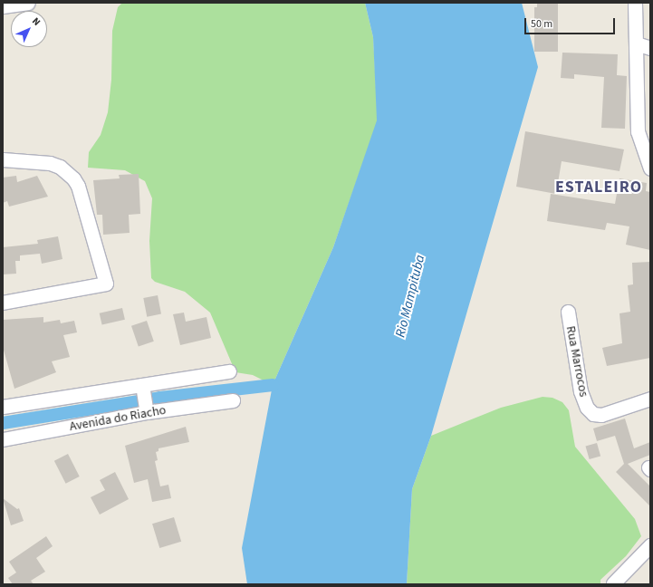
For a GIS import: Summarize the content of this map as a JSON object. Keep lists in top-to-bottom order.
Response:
{
  "streets": {
    "street": ["Rua Marrocos", "Avenida do Riacho"]
  },
  "districts": ["ESTALEIRO"],
  "water": ["Rio Mampituba"],
  "scale_bar": "50 m",
  "north": "top right"
}
